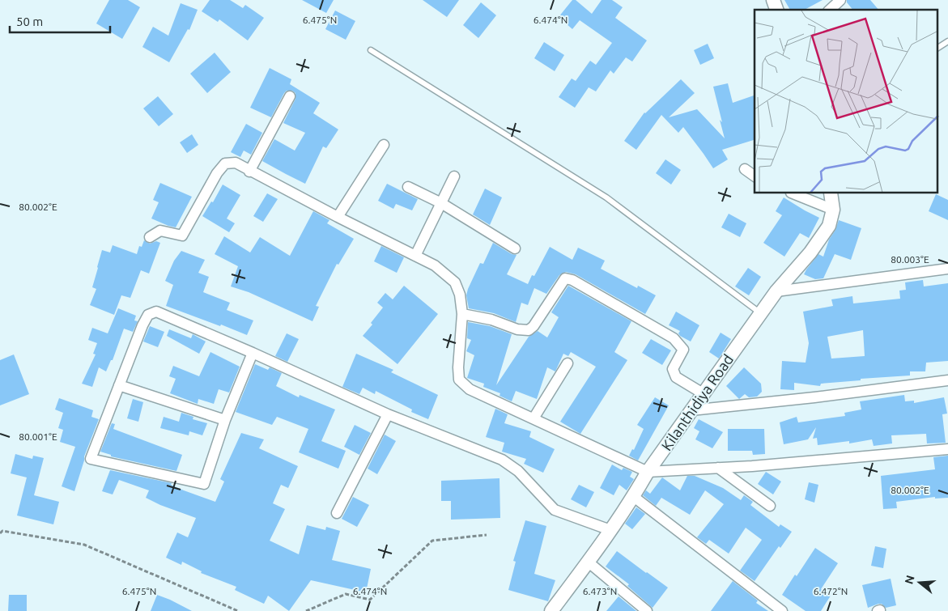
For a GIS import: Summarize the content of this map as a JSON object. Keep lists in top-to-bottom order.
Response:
{
  "streets": {
    "street": ["Kilanthidiya Road"]
  },
  "scale_bar": "50 m",
  "north": "left",
  "coordinates": [
    "6.475°N",
    "6.474°N",
    "80.002°E",
    "80.003°E",
    "80.001°E",
    "6.473°N",
    "6.472°N"
  ]
}
